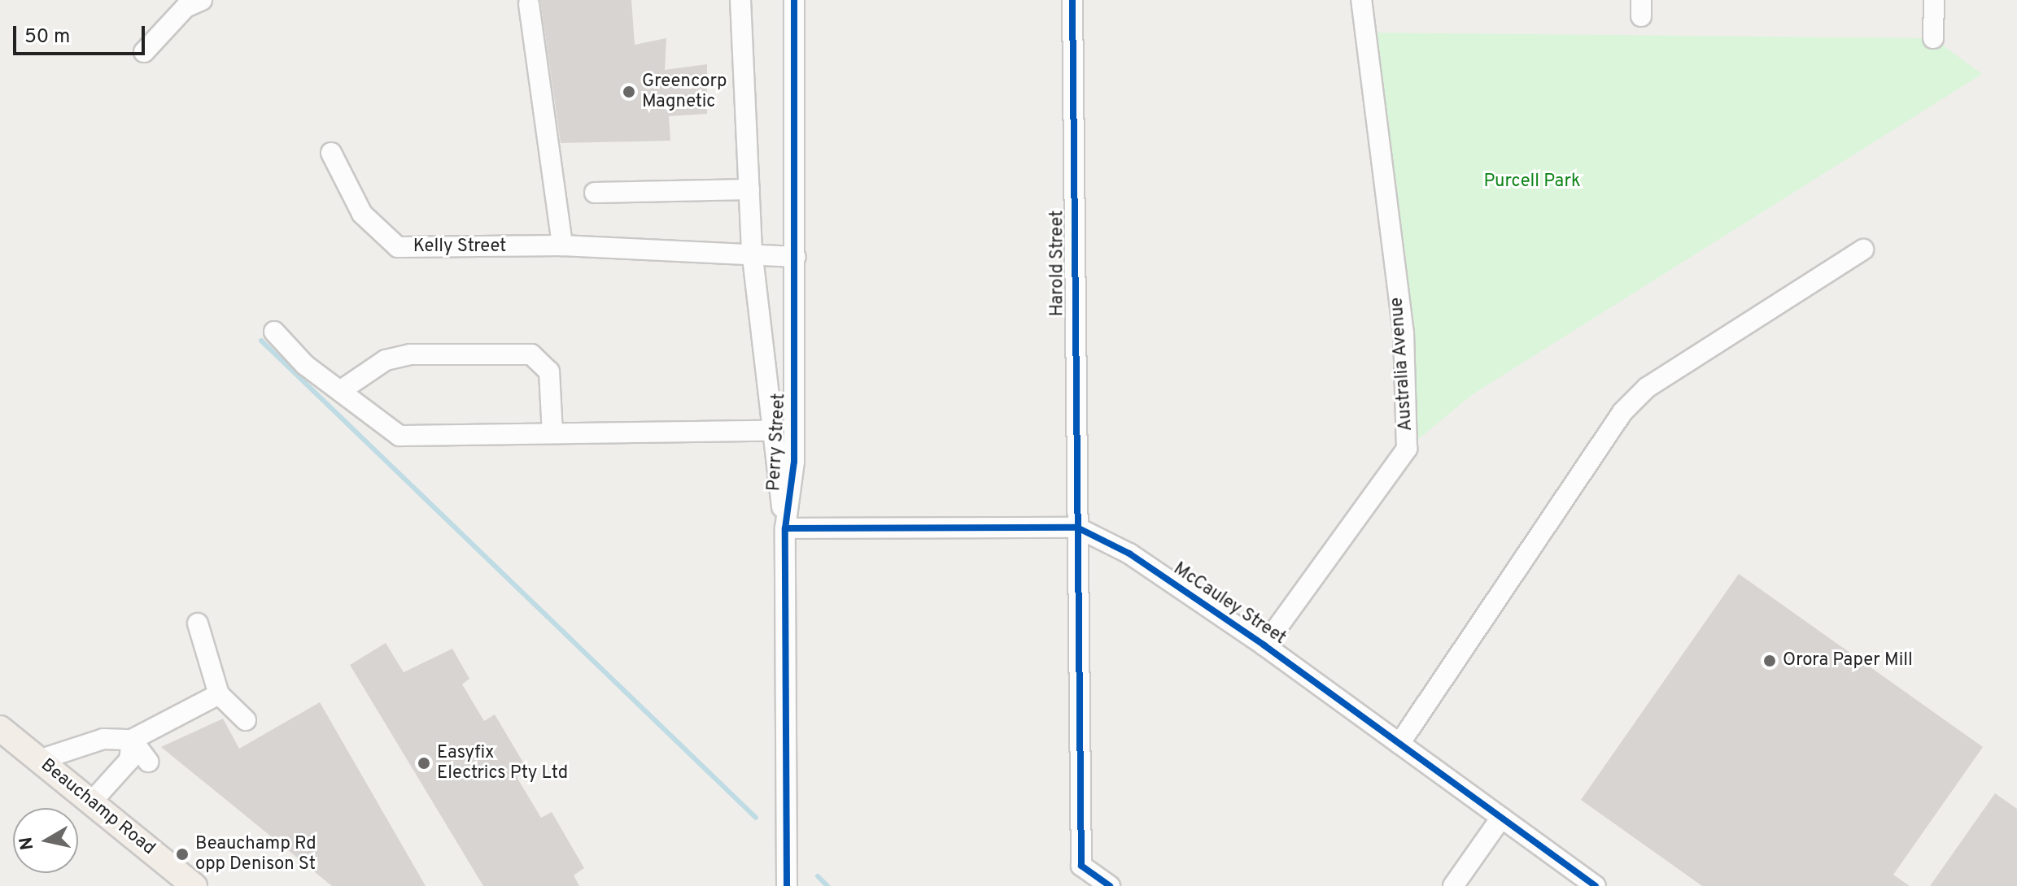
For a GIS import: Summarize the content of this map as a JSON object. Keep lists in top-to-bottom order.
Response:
{
  "streets": {
    "main road": ["Beauchamp Road"],
    "street": [
      "Kelly Street",
      "Harold Street",
      "Australia Avenue",
      "Perry Street",
      "McCauley Street"
    ]
  },
  "crossings": [
    ["Kelly Street", "Perry Street"],
    ["Harold Street", "McCauley Street"],
    ["Australia Avenue", "McCauley Street"],
    ["Perry Street", "McCauley Street"]
  ],
  "parks": ["Purcell Park"],
  "places": [
    "Greencorp Magnetic",
    "Orora Paper Mill",
    "Easyfix Electrics Pty Ltd",
    "Beauchamp Rd opp Denison St"
  ],
  "scale_bar": "50 m",
  "north": "left"
}
